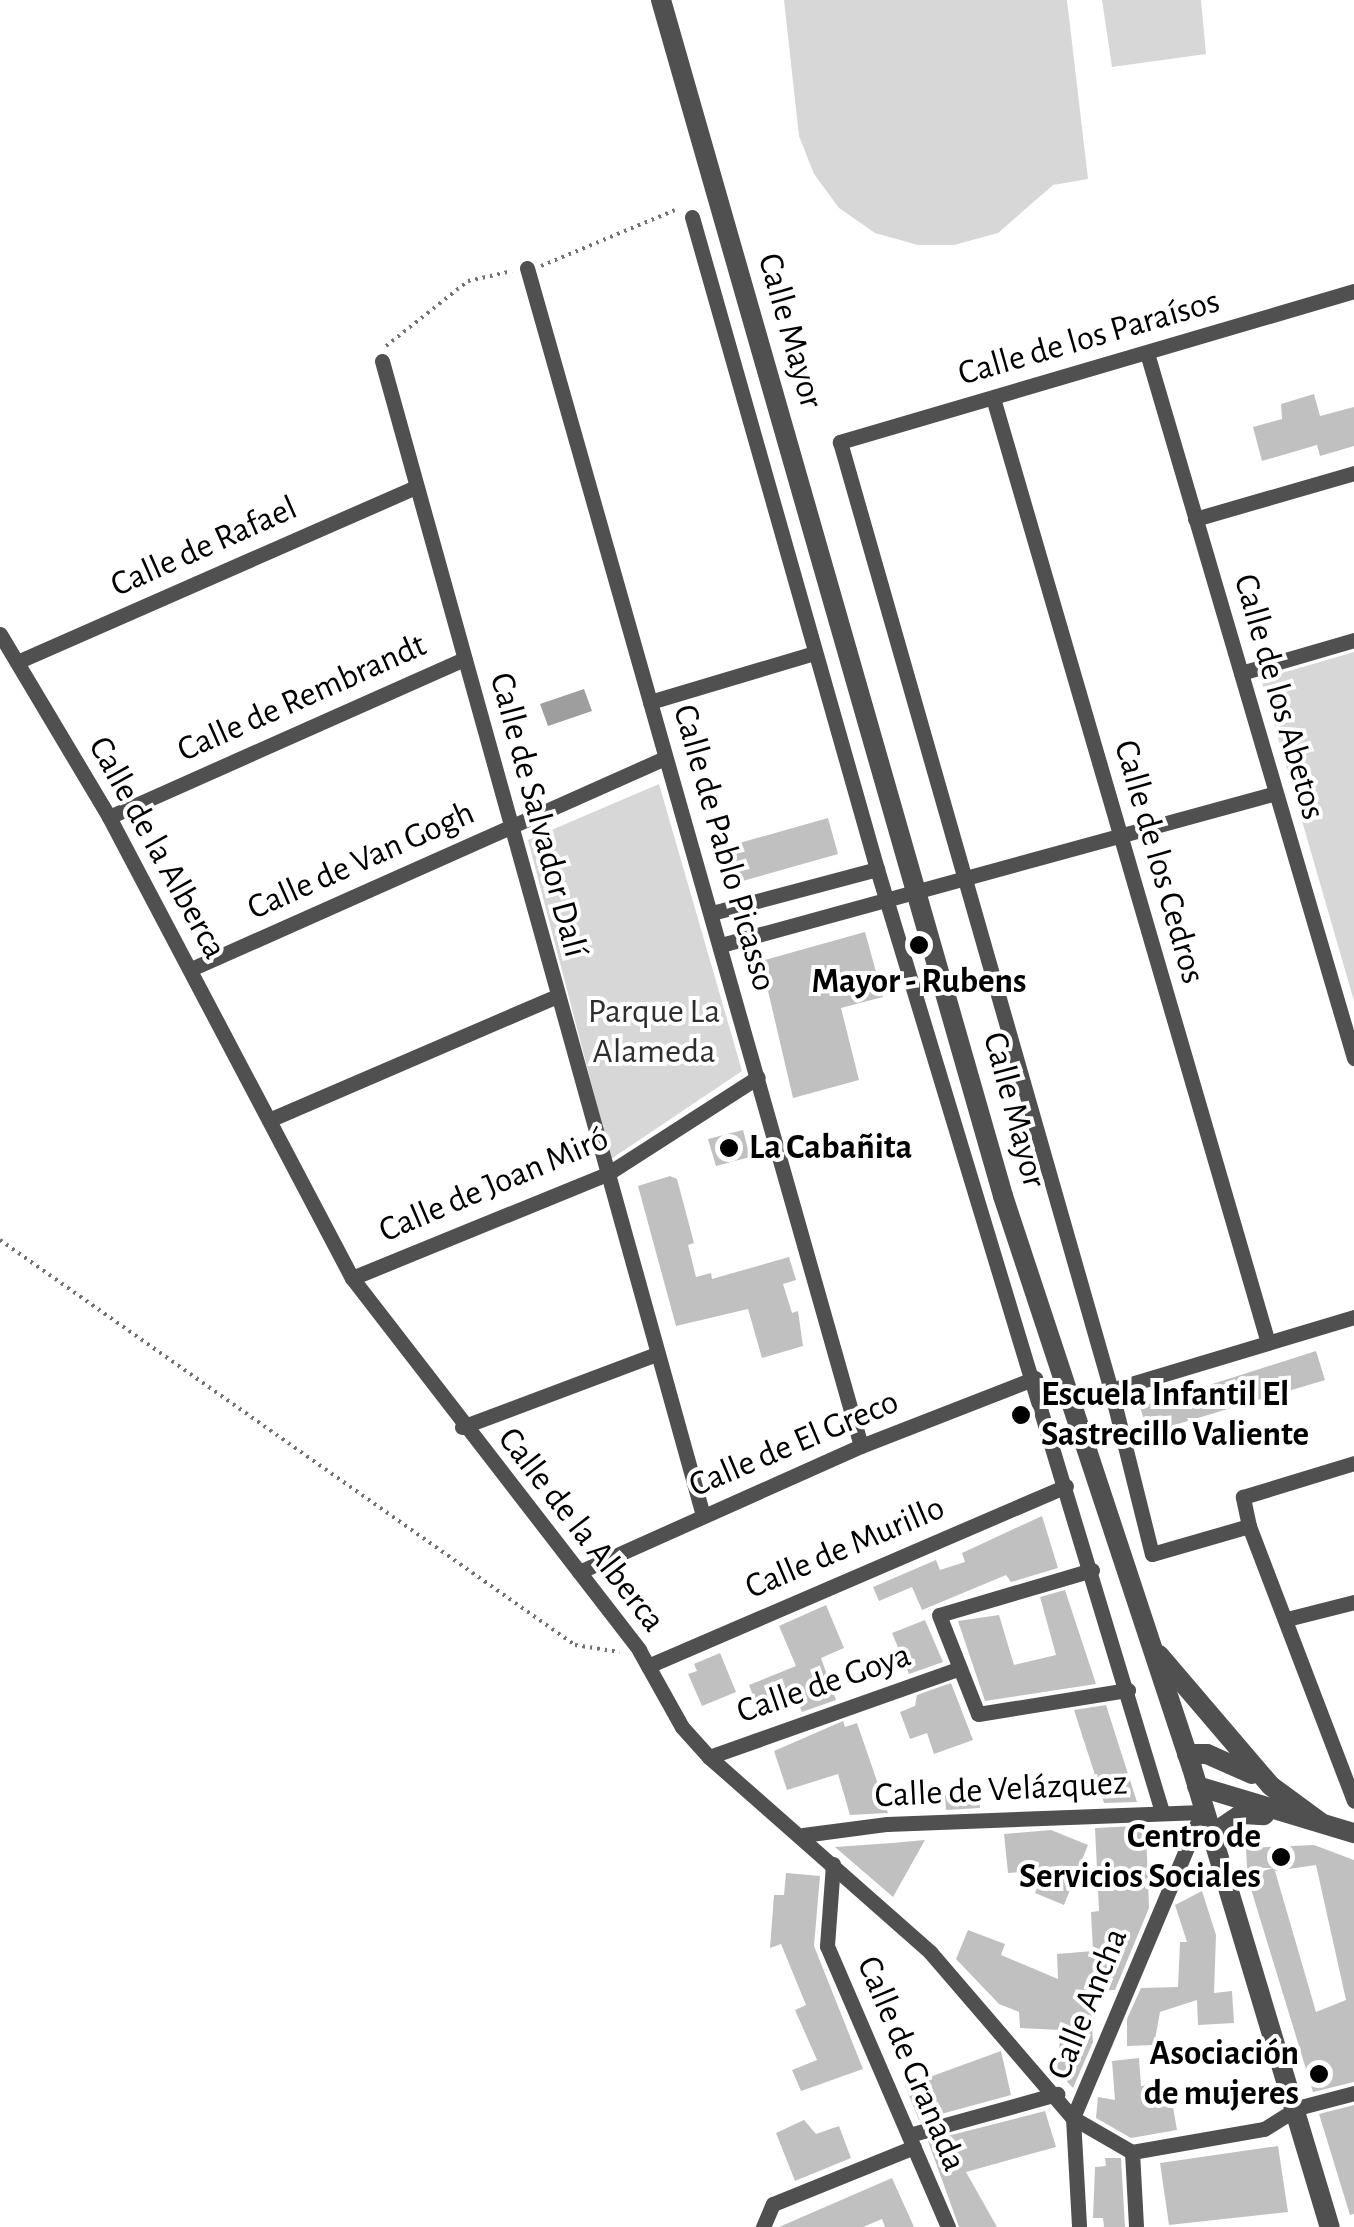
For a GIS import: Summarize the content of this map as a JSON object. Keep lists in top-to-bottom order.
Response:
{
  "streets": {
    "street": [
      "Calle Mayor",
      "Calle de los Paraísos",
      "Calle de Rafael",
      "Calle de los Abetos",
      "Calle de Rembrandt",
      "Calle de Salvador Dalí",
      "Calle de la Alberca",
      "Calle de Pablo Picasso",
      "Calle de Van Gogh",
      "Calle de los Cedros",
      "Calle de Joan Miró",
      "Calle de El Greco",
      "Calle de Murillo",
      "Calle de Goya",
      "Calle de Velázquez",
      "Calle Ancha",
      "Calle de Granada"
    ]
  },
  "crossings": [
    ["Calle Mayor", "Calle de los Paraísos"],
    ["Calle Mayor", "Calle de El Greco"],
    ["Calle Mayor", "Calle de Murillo"],
    ["Calle Mayor", "Calle de Velázquez"],
    ["Calle Mayor", "Calle Ancha"],
    ["Calle de los Paraísos", "Calle de los Abetos"],
    ["Calle de los Paraísos", "Calle de los Cedros"],
    ["Calle de Rafael", "Calle de Salvador Dalí"],
    ["Calle de Rafael", "Calle de la Alberca"],
    ["Calle de Rembrandt", "Calle de Salvador Dalí"],
    ["Calle de Rembrandt", "Calle de la Alberca"],
    ["Calle de Salvador Dalí", "Calle de Van Gogh"],
    ["Calle de Salvador Dalí", "Calle de Joan Miró"],
    ["Calle de Salvador Dalí", "Calle de El Greco"],
    ["Calle de la Alberca", "Calle de Van Gogh"],
    ["Calle de la Alberca", "Calle de Joan Miró"],
    ["Calle de la Alberca", "Calle de El Greco"],
    ["Calle de la Alberca", "Calle de Murillo"],
    ["Calle de la Alberca", "Calle de Goya"],
    ["Calle de la Alberca", "Calle de Velázquez"],
    ["Calle de la Alberca", "Calle Ancha"],
    ["Calle de la Alberca", "Calle de Granada"],
    ["Calle de Pablo Picasso", "Calle de Van Gogh"],
    ["Calle de Pablo Picasso", "Calle de Joan Miró"],
    ["Calle de Pablo Picasso", "Calle de El Greco"],
    ["Calle de Velázquez", "Calle Ancha"]
  ],
  "parks": ["Parque La Alameda"],
  "places": [
    "Mayor - Rubens",
    "La Cabañita",
    "Escuela Infantil El Sastrecillo Valiente",
    "Centro de Servicios Sociales",
    "Asociación de mujeres"
  ]
}
